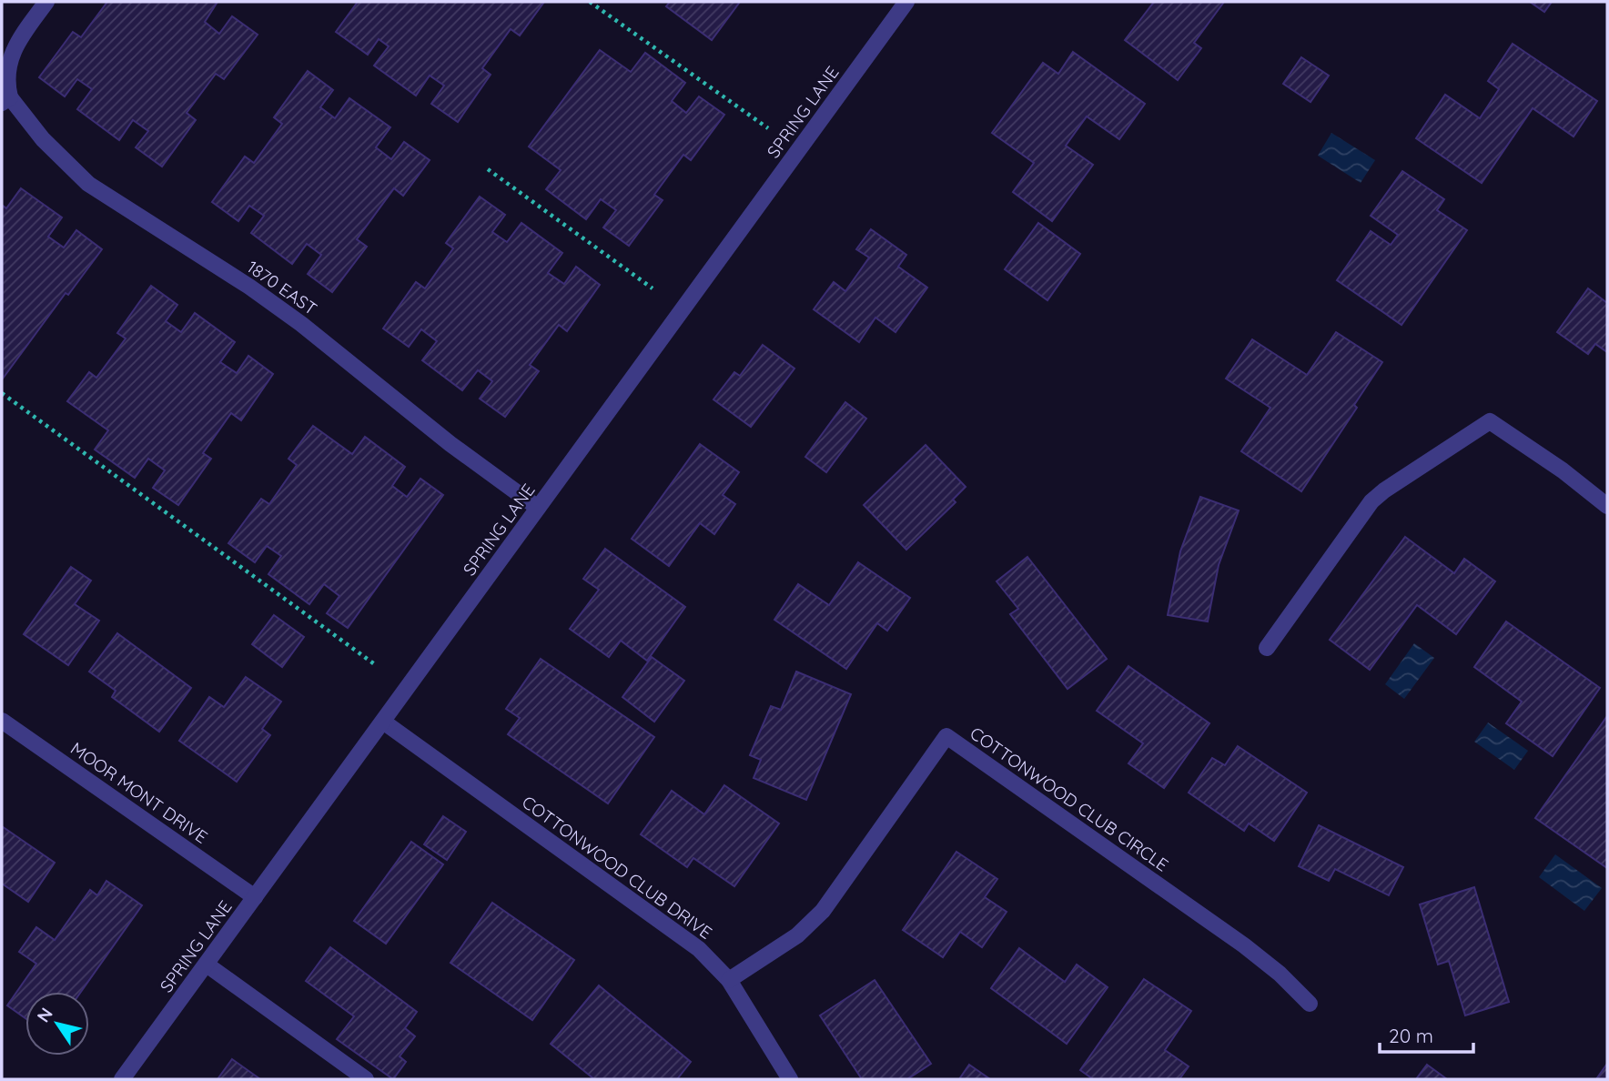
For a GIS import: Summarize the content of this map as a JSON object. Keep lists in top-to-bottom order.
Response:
{
  "streets": {
    "street": [
      "SPRING LANE",
      "1870 EAST",
      "MOOR MONT DRIVE",
      "COTTONWOOD CLUB CIRCLE",
      "COTTONWOOD CLUB DRIVE"
    ]
  },
  "crossings": [
    ["SPRING LANE", "1870 EAST"],
    ["SPRING LANE", "MOOR MONT DRIVE"],
    ["SPRING LANE", "COTTONWOOD CLUB DRIVE"],
    ["COTTONWOOD CLUB CIRCLE", "COTTONWOOD CLUB DRIVE"]
  ],
  "scale_bar": "20 m",
  "north": "top left"
}
